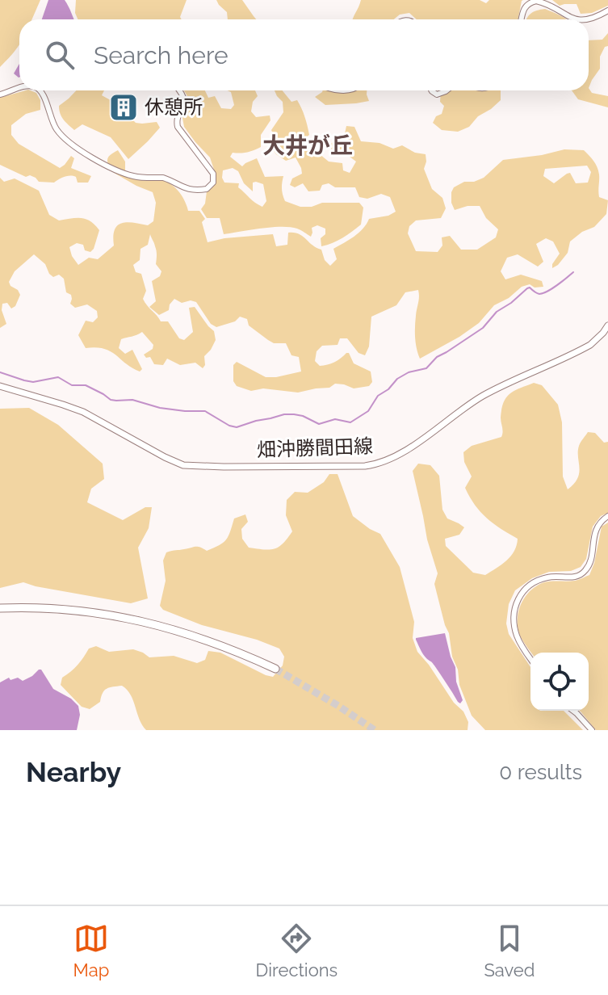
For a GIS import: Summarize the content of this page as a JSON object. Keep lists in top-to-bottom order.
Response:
{
  "streets": {
    "main road": ["畑沖勝間田線"]
  },
  "districts": ["大井が丘"],
  "places": {
    "building": ["休憩所"]
  },
  "page": {
    "search": "Search here",
    "heading": ["Nearby", "0 results"],
    "nav": ["Map", "Directions", "Saved"]
  }
}
